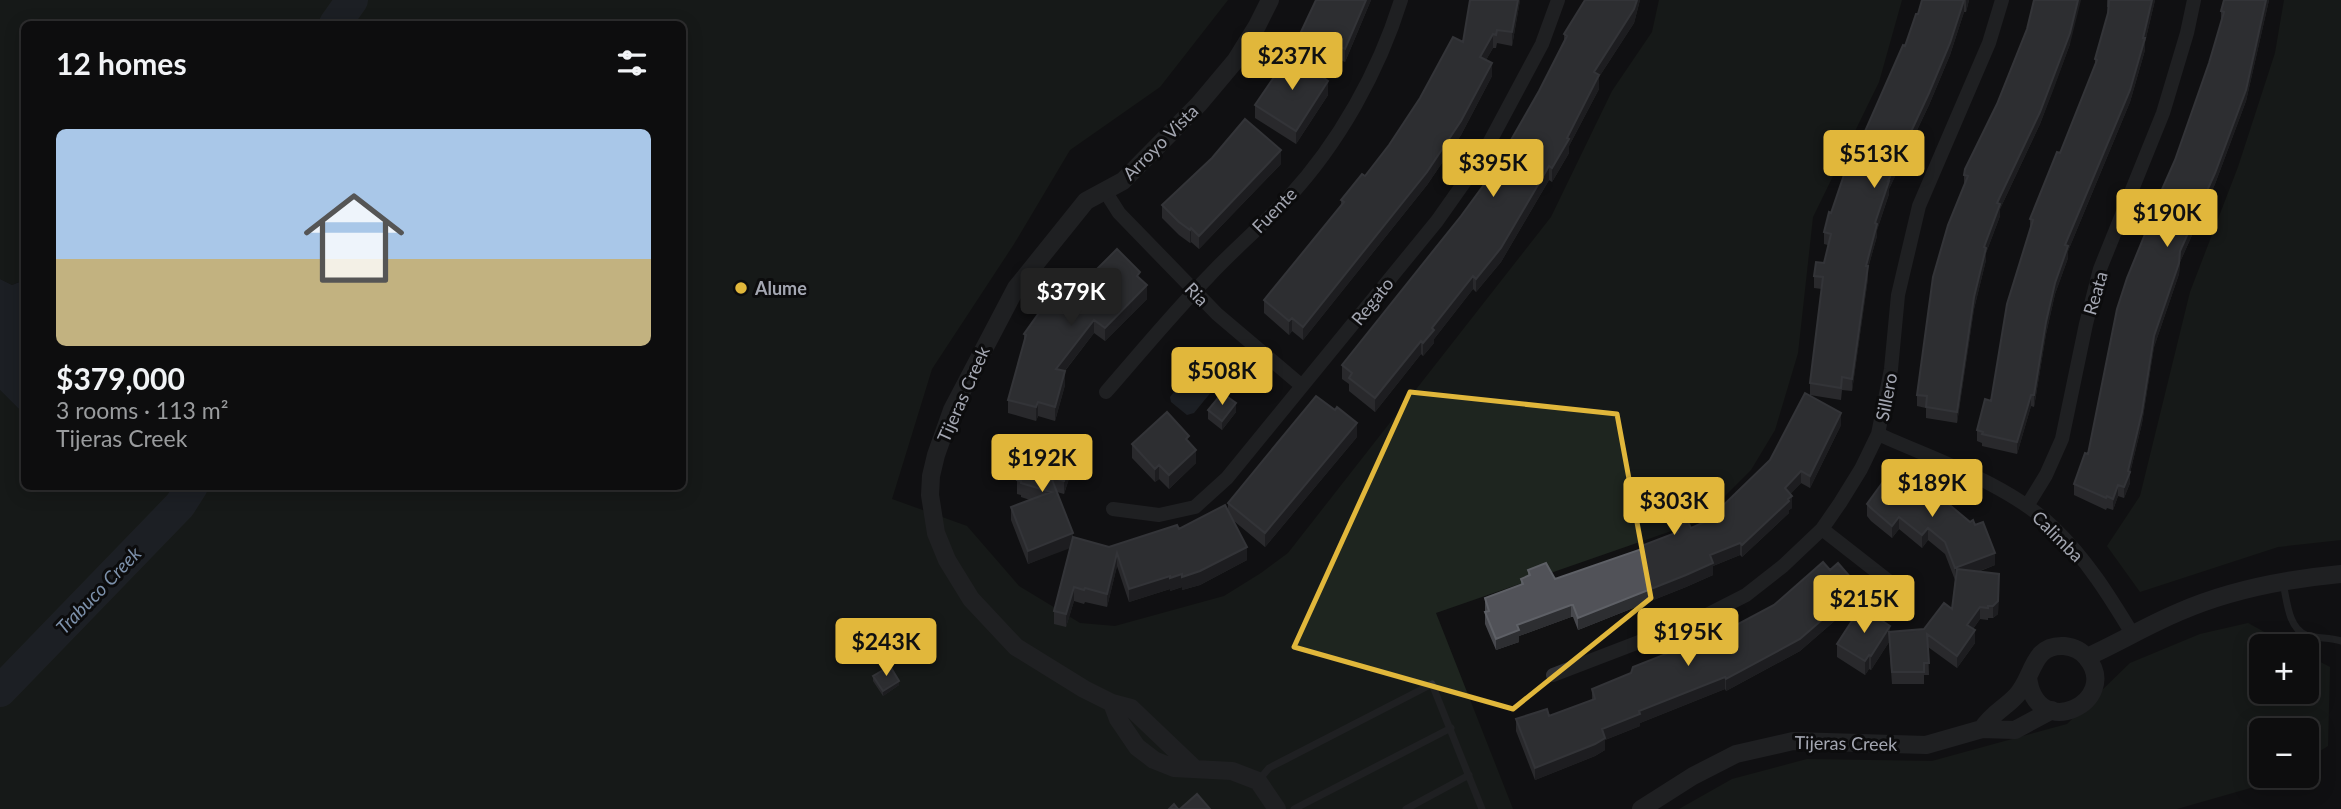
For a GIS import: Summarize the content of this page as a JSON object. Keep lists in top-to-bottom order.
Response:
{
  "streets": {
    "street": [
      "Arroyo Vista",
      "Fuente",
      "Reata",
      "Ria",
      "Regato",
      "Tijeras Creek",
      "Sillero",
      "Calimba"
    ]
  },
  "crossings": [
    ["Arroyo Vista", "Ria"],
    ["Arroyo Vista", "Tijeras Creek"],
    ["Fuente", "Ria"],
    ["Reata", "Calimba"],
    ["Ria", "Regato"],
    ["Sillero", "Calimba"]
  ],
  "water": ["Trabuco Creek"],
  "places": ["Alume"],
  "page": {
    "heading": "12 homes",
    "price": [
      "$237K",
      "$513K",
      "$395K",
      "$190K",
      "$379K",
      "$508K",
      "$192K",
      "$189K",
      "$303K",
      "$215K",
      "$195K",
      "$243K"
    ],
    "list": [
      {
        "name": "$379,000",
        "note": "3 rooms · 113 m² · Tijeras Creek"
      }
    ],
    "map_buttons": ["+", "−"]
  }
}
